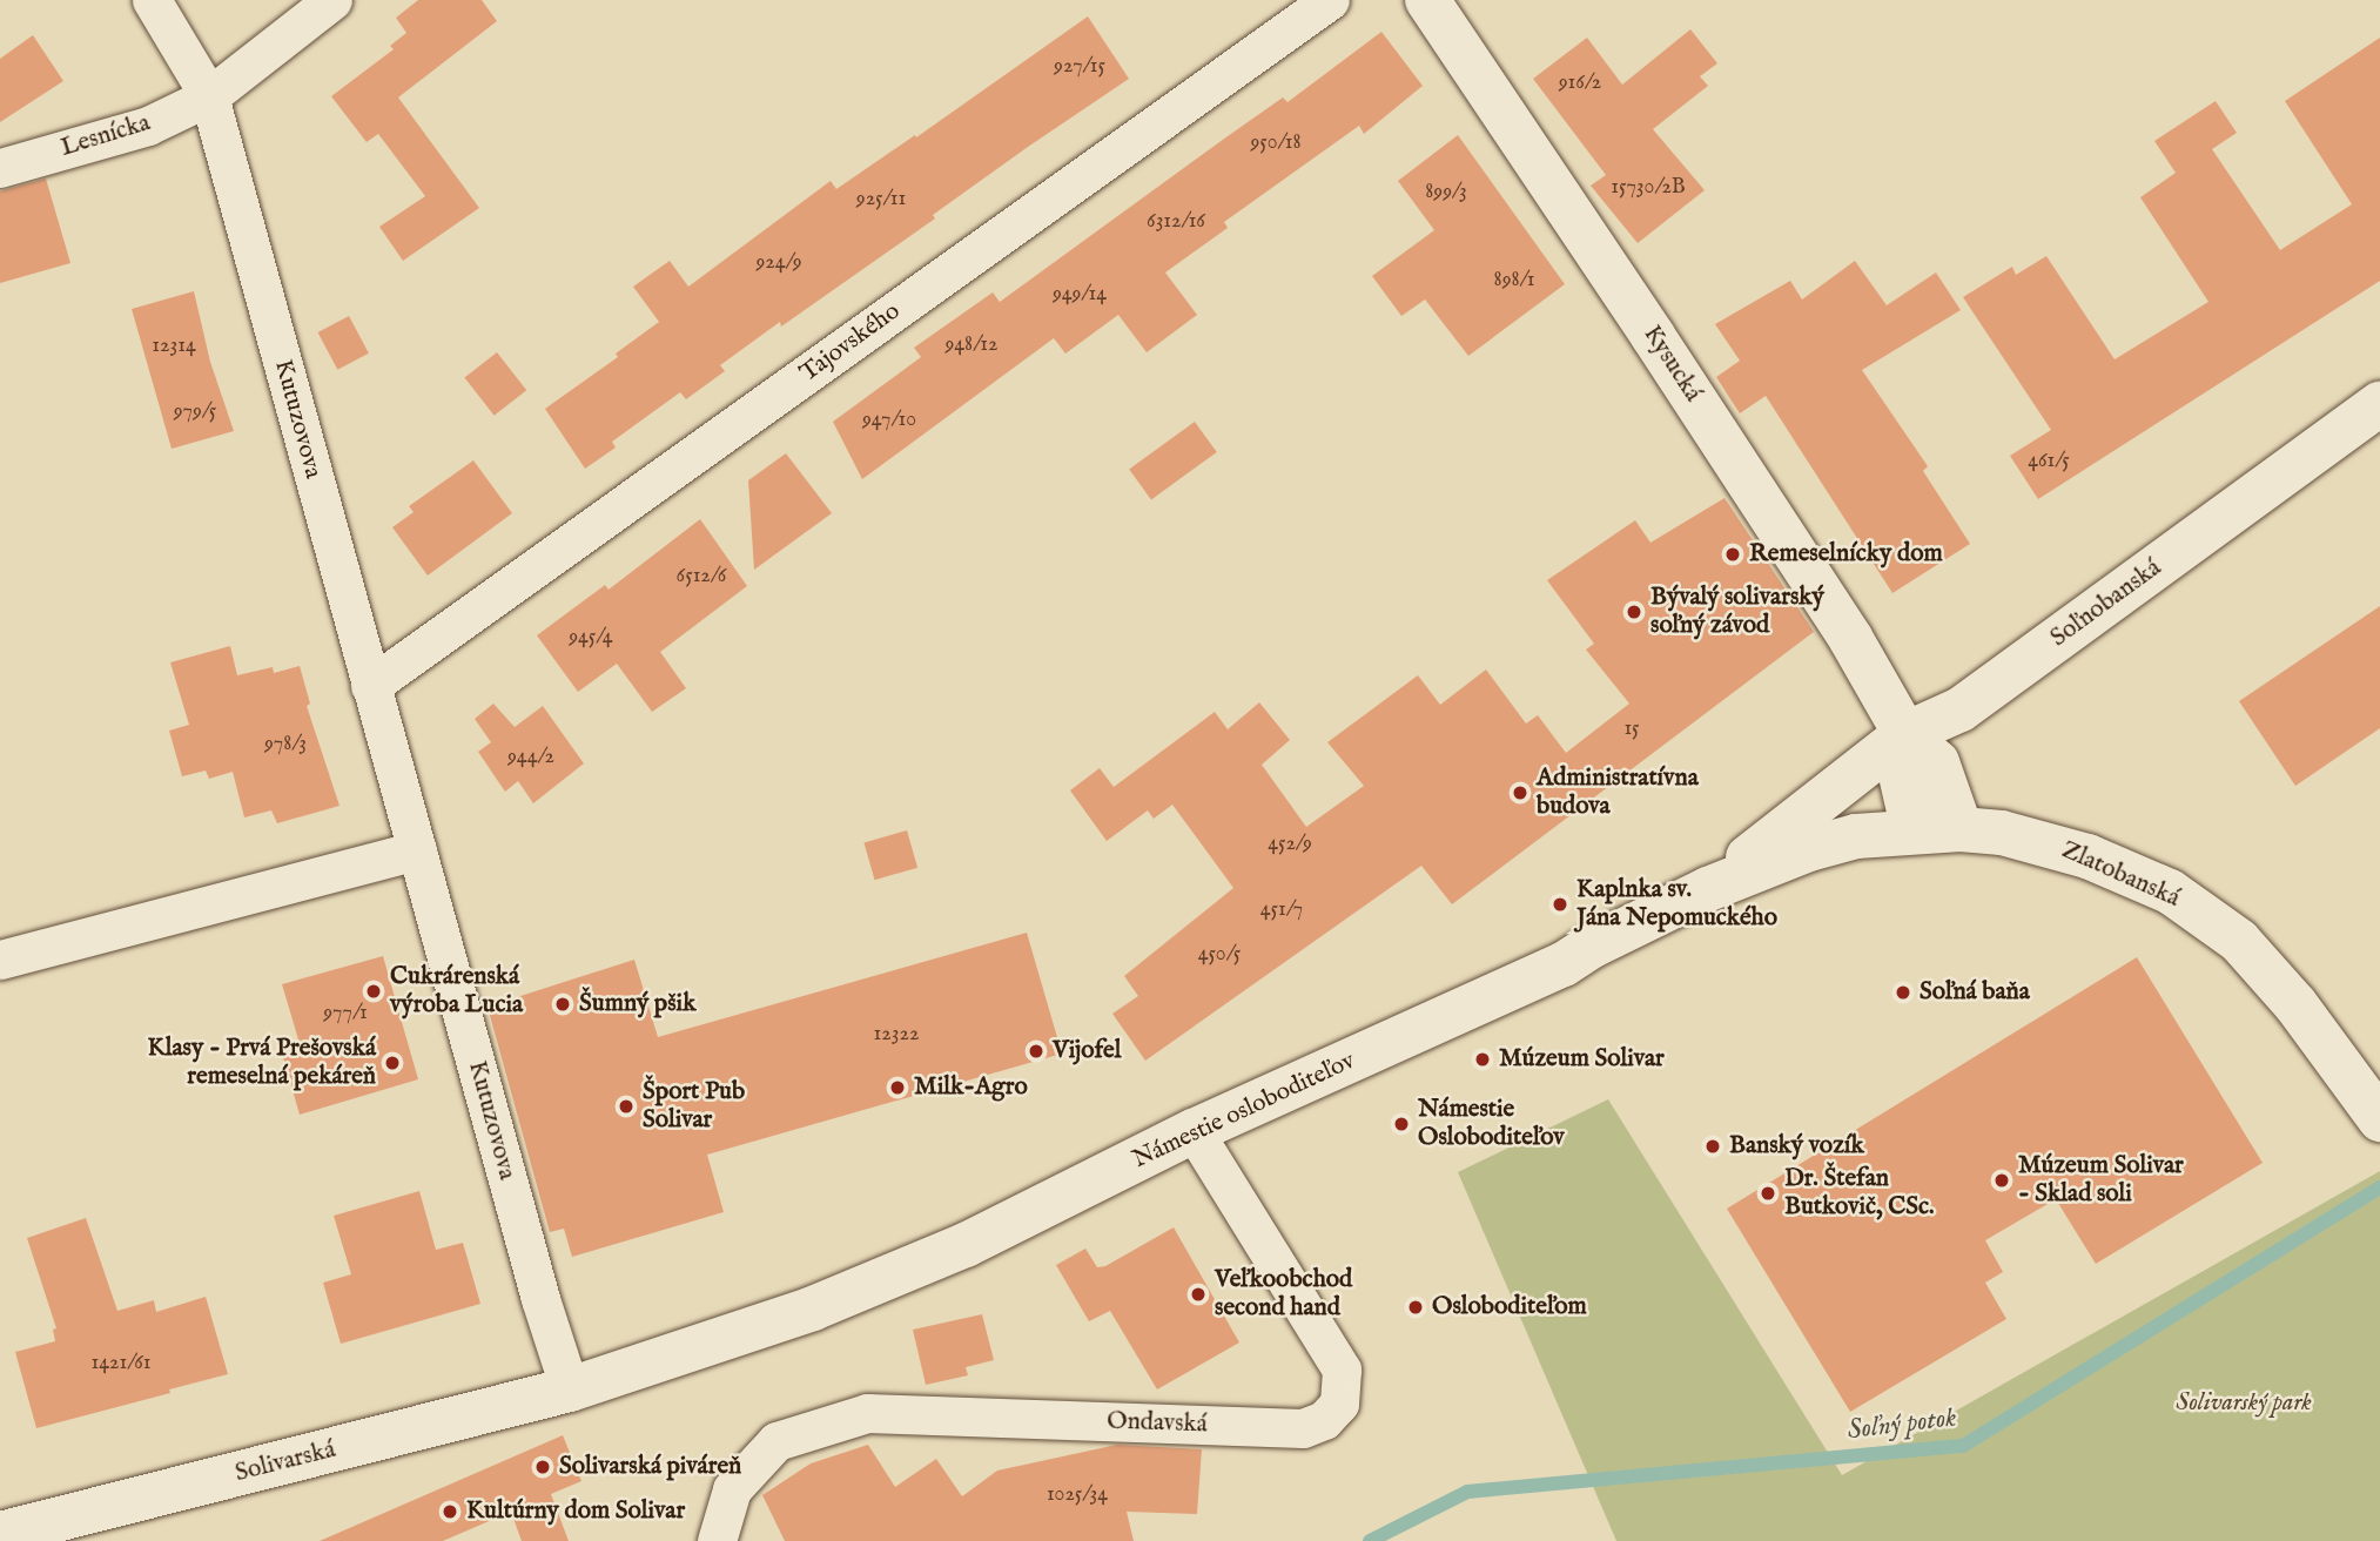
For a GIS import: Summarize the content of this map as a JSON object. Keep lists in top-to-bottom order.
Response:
{
  "streets": {
    "street": [
      "Lesnícka",
      "Tajovského",
      "Kysucká",
      "Kutuzovova",
      "Soľnobanská",
      "Zlatobanská",
      "Námestie osloboditeľov",
      "Ondavská",
      "Solivarská"
    ]
  },
  "crossings": [
    ["Lesnícka", "Kutuzovova"],
    ["Tajovského", "Kutuzovova"],
    ["Kysucká", "Soľnobanská"],
    ["Kysucká", "Zlatobanská"],
    ["Kutuzovova", "Námestie osloboditeľov"],
    ["Kutuzovova", "Solivarská"],
    ["Soľnobanská", "Námestie osloboditeľov"],
    ["Zlatobanská", "Námestie osloboditeľov"],
    ["Námestie osloboditeľov", "Ondavská"],
    ["Námestie osloboditeľov", "Solivarská"]
  ],
  "water": ["Soľný potok"],
  "parks": ["Solivarský park"],
  "places": [
    "Remeselnícky dom",
    "Bývalý solivarský soľný závod",
    "Administratívna budova",
    "Kaplnka sv. Jána Nepomuckého",
    "Cukrárenská výroba Lucia",
    "Soľná baňa",
    "Šumný pšik",
    "Vijofel",
    "Múzeum Solivar",
    "Klasy - Prvá Prešovská remeselná pekáreň",
    "Milk-Agro",
    "Šport Pub Solivar",
    "Námestie Osloboditeľov",
    "Banský vozík",
    "Múzeum Solivar - Sklad soli",
    "Dr. Štefan Butkovič, CSc.",
    "Veľkoobchod second hand",
    "Osloboditeľom",
    "Solivarská piváreň",
    "Kultúrny dom Solivar"
  ],
  "house_numbers": [
    "927/15",
    "916/2",
    "950/18",
    "15730/2B",
    "899/3",
    "925/11",
    "6312/16",
    "924/9",
    "898/1",
    "949/14",
    "948/12",
    "12314",
    "979/5",
    "947/10",
    "461/5",
    "6512/6",
    "945/4",
    "15",
    "978/3",
    "944/2",
    "452/9",
    "451/7",
    "450/5",
    "977/1",
    "12322",
    "1421/61",
    "1025/34"
  ]
}
